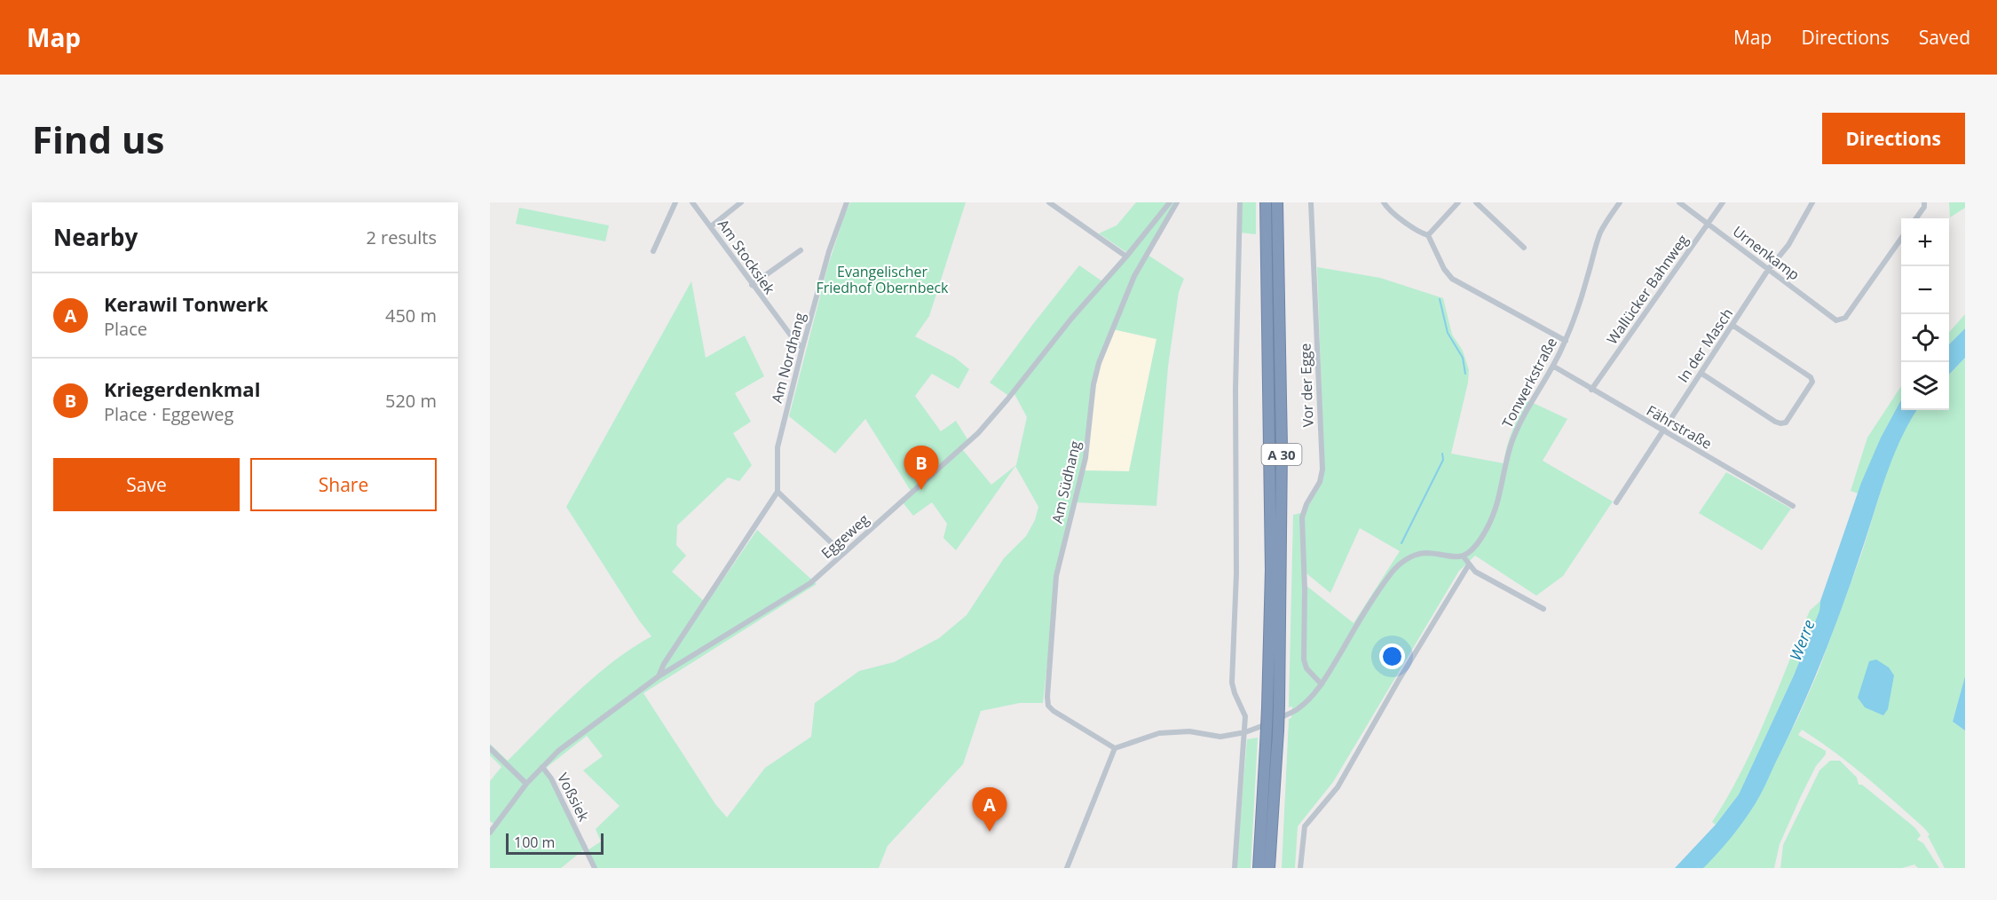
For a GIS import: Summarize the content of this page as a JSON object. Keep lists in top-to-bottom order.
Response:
{
  "streets": {
    "highway": ["A 30"],
    "street": [
      "Urnenkamp",
      "Am Stocksiek",
      "Wallücker Bahnweg",
      "In der Masch",
      "Am Nordhang",
      "Tonwerkstraße",
      "Vor der Egge",
      "Fährstraße",
      "Am Südhang",
      "Eggeweg",
      "Voßsiek"
    ]
  },
  "crossings": [
    ["Urnenkamp", "Wallücker Bahnweg"],
    ["Urnenkamp", "In der Masch"],
    ["Am Stocksiek", "Am Nordhang"],
    ["Wallücker Bahnweg", "Fährstraße"],
    ["In der Masch", "Fährstraße"],
    ["Tonwerkstraße", "Fährstraße"],
    ["Eggeweg", "Voßsiek"]
  ],
  "water": ["Werre"],
  "parks": ["Evangelischer Friedhof Obernbeck"],
  "scale_bar": "100 m",
  "page": {
    "header": "Map",
    "nav": ["Map", "Directions", "Saved"],
    "buttons": [
      "Directions",
      ["Save", "Share"]
    ],
    "title": "Find us",
    "heading": ["Nearby", "2 results"],
    "map_buttons": ["+", "−"],
    "list": [
      {
        "mark": "A",
        "name": "Kerawil Tonwerk",
        "note": "Place",
        "value": "450 m"
      },
      {
        "mark": "B",
        "name": "Kriegerdenkmal",
        "note": "Place · Eggeweg",
        "value": "520 m"
      }
    ],
    "pins": ["B", "A"],
    "scale": "100 m"
  }
}
